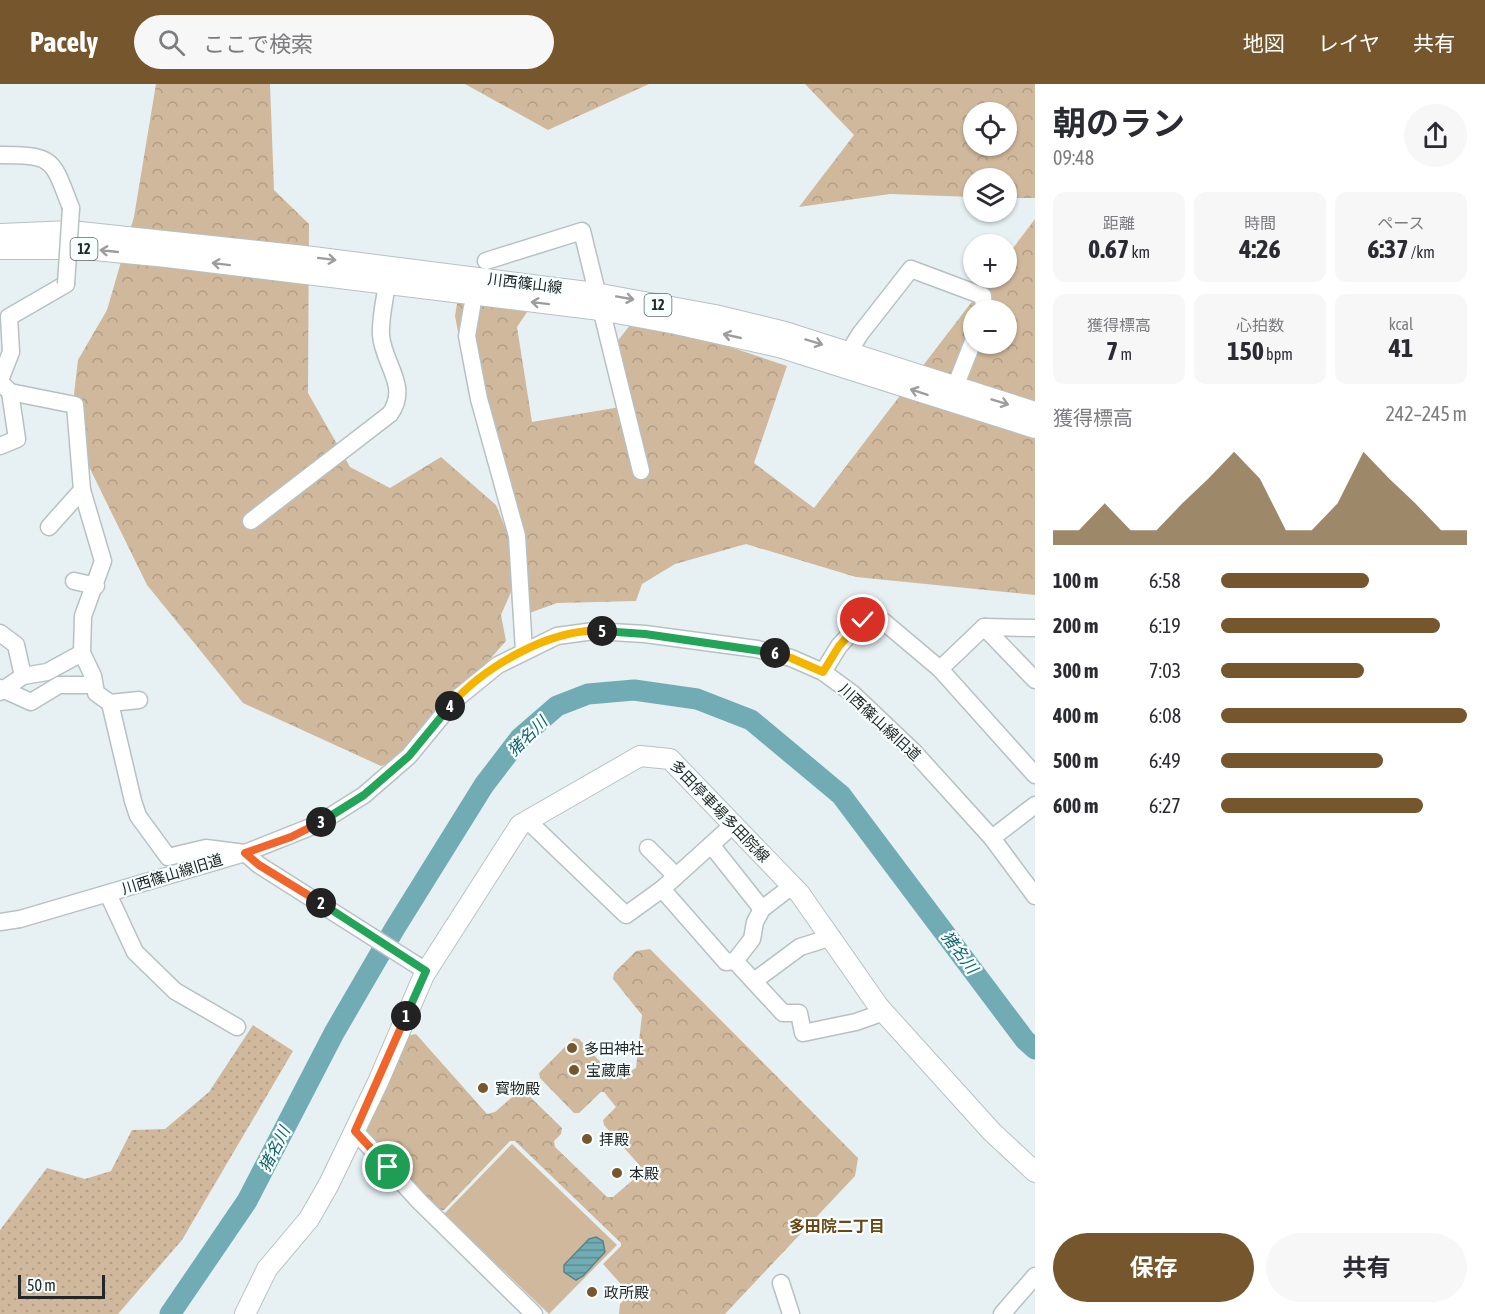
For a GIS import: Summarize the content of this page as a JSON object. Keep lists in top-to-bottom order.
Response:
{
  "streets": {
    "main road": ["12", "川西篠山線", "多田停車場多田院線"],
    "street": ["川西篠山線旧道"]
  },
  "districts": ["多田院二丁目"],
  "water": ["猪名川"],
  "places": [
    "多田神社",
    "宝蔵庫",
    "寳物殿",
    "拝殿",
    "本殿",
    "政所殿"
  ],
  "scale_bar": "50 m",
  "page": {
    "header": "Pacely",
    "search": "ここで検索",
    "nav": ["地図", "レイヤ", "共有"],
    "heading": ["朝のラン", "09:48"],
    "map_buttons": ["+", "−"],
    "stats": [
      ["距離", "0.67 km"],
      ["時間", "4:26"],
      ["ペース", "6:37 /km"],
      ["獲得標高", "7 m"],
      ["心拍数", "150 bpm"],
      ["kcal", "41"]
    ],
    "chart": ["獲得標高", "242–245 m"],
    "list": [
      {
        "name": "100 m",
        "note": "6:58"
      },
      {
        "name": "200 m",
        "note": "6:19"
      },
      {
        "name": "300 m",
        "note": "7:03"
      },
      {
        "name": "400 m",
        "note": "6:08"
      },
      {
        "name": "500 m",
        "note": "6:49"
      },
      {
        "name": "600 m",
        "note": "6:27"
      }
    ],
    "pins": [
      "5",
      "6",
      "4",
      "3",
      "2",
      "1"
    ],
    "buttons": ["保存", "共有"],
    "scale": "50 m"
  }
}
